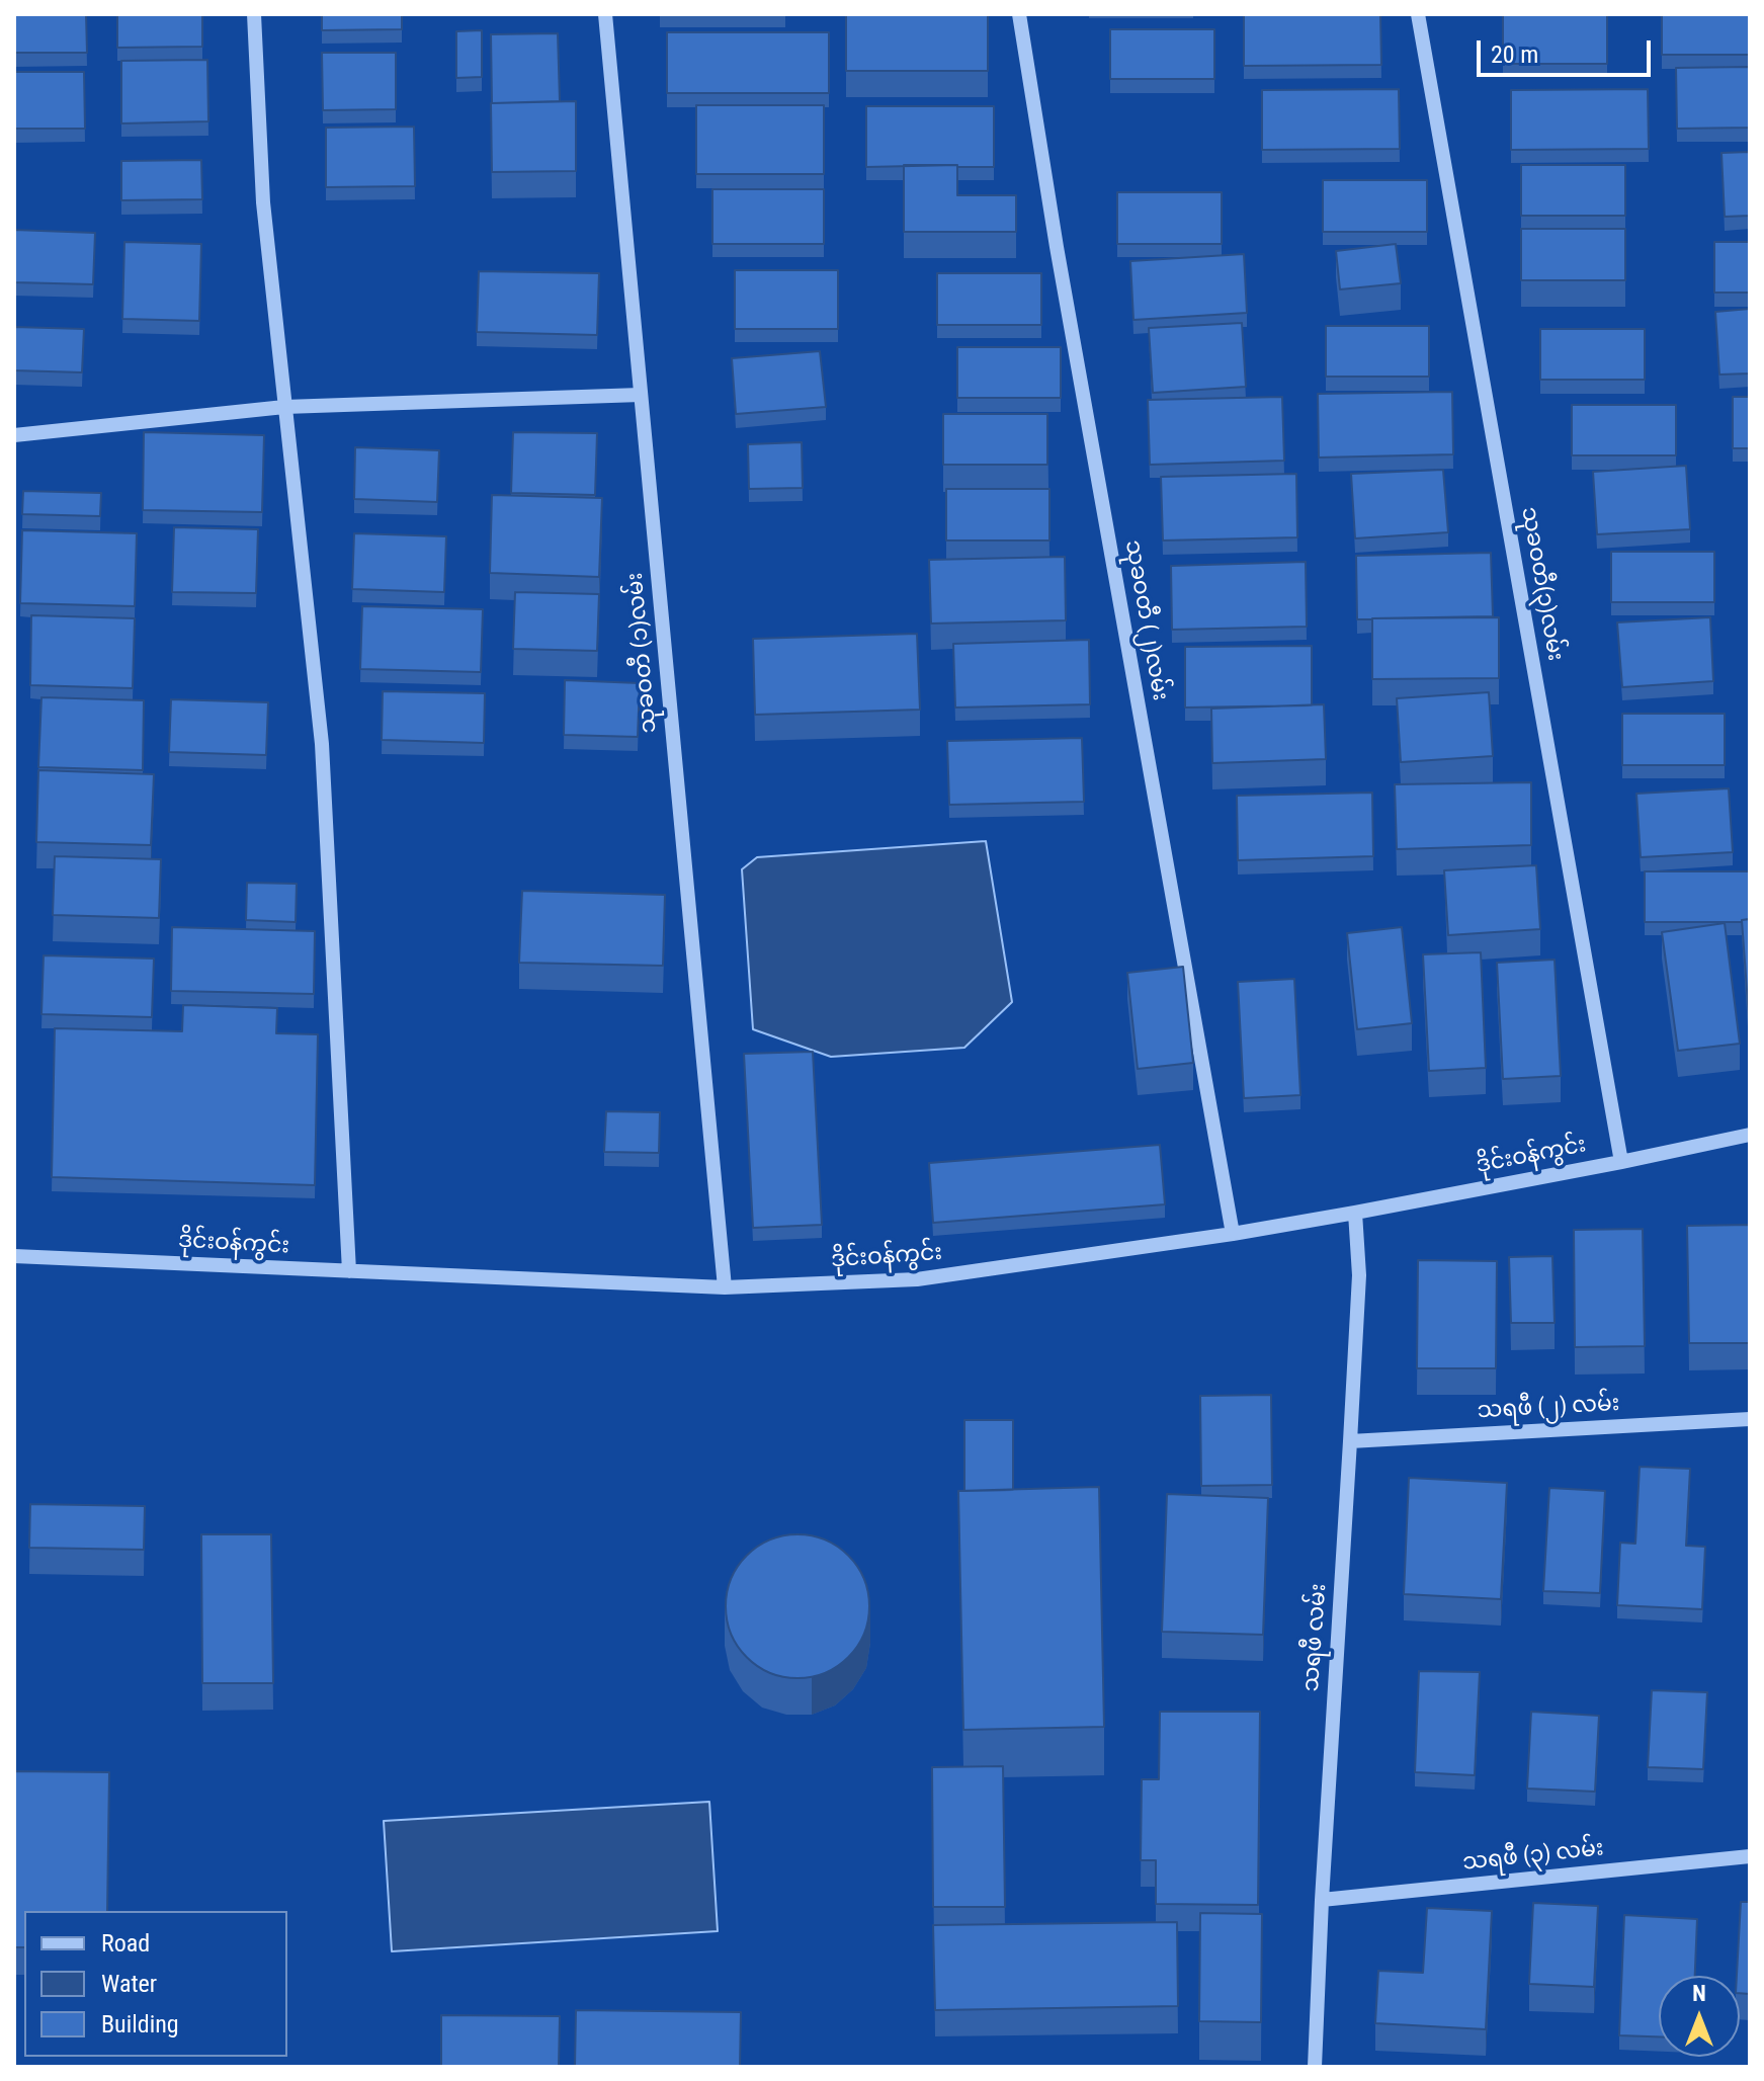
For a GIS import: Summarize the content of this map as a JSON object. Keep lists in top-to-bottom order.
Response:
{
  "streets": {
    "street": [
      "သုခဝတီ(၃)လမ်း",
      "သုခဝတီ (၂)လမ်း",
      "သုခဝတီ (၁)လမ်း",
      "ဒိုင်းဝန်ကွင်း",
      "သရဖီ (၂) လမ်း",
      "သရဖီ လမ်း",
      "သရဖီ (၃) လမ်း"
    ]
  },
  "crossings": [
    ["သုခဝတီ(၃)လမ်း", "ဒိုင်းဝန်ကွင်း"],
    ["သုခဝတီ (၂)လမ်း", "ဒိုင်းဝန်ကွင်း"],
    ["သုခဝတီ (၁)လမ်း", "ဒိုင်းဝန်ကွင်း"],
    ["ဒိုင်းဝန်ကွင်း", "သရဖီ လမ်း"],
    ["သရဖီ (၂) လမ်း", "သရဖီ လမ်း"],
    ["သရဖီ လမ်း", "သရဖီ (၃) လမ်း"]
  ],
  "legend": ["Road", "Water", "Building"],
  "scale_bar": "20 m",
  "north": "top"
}
